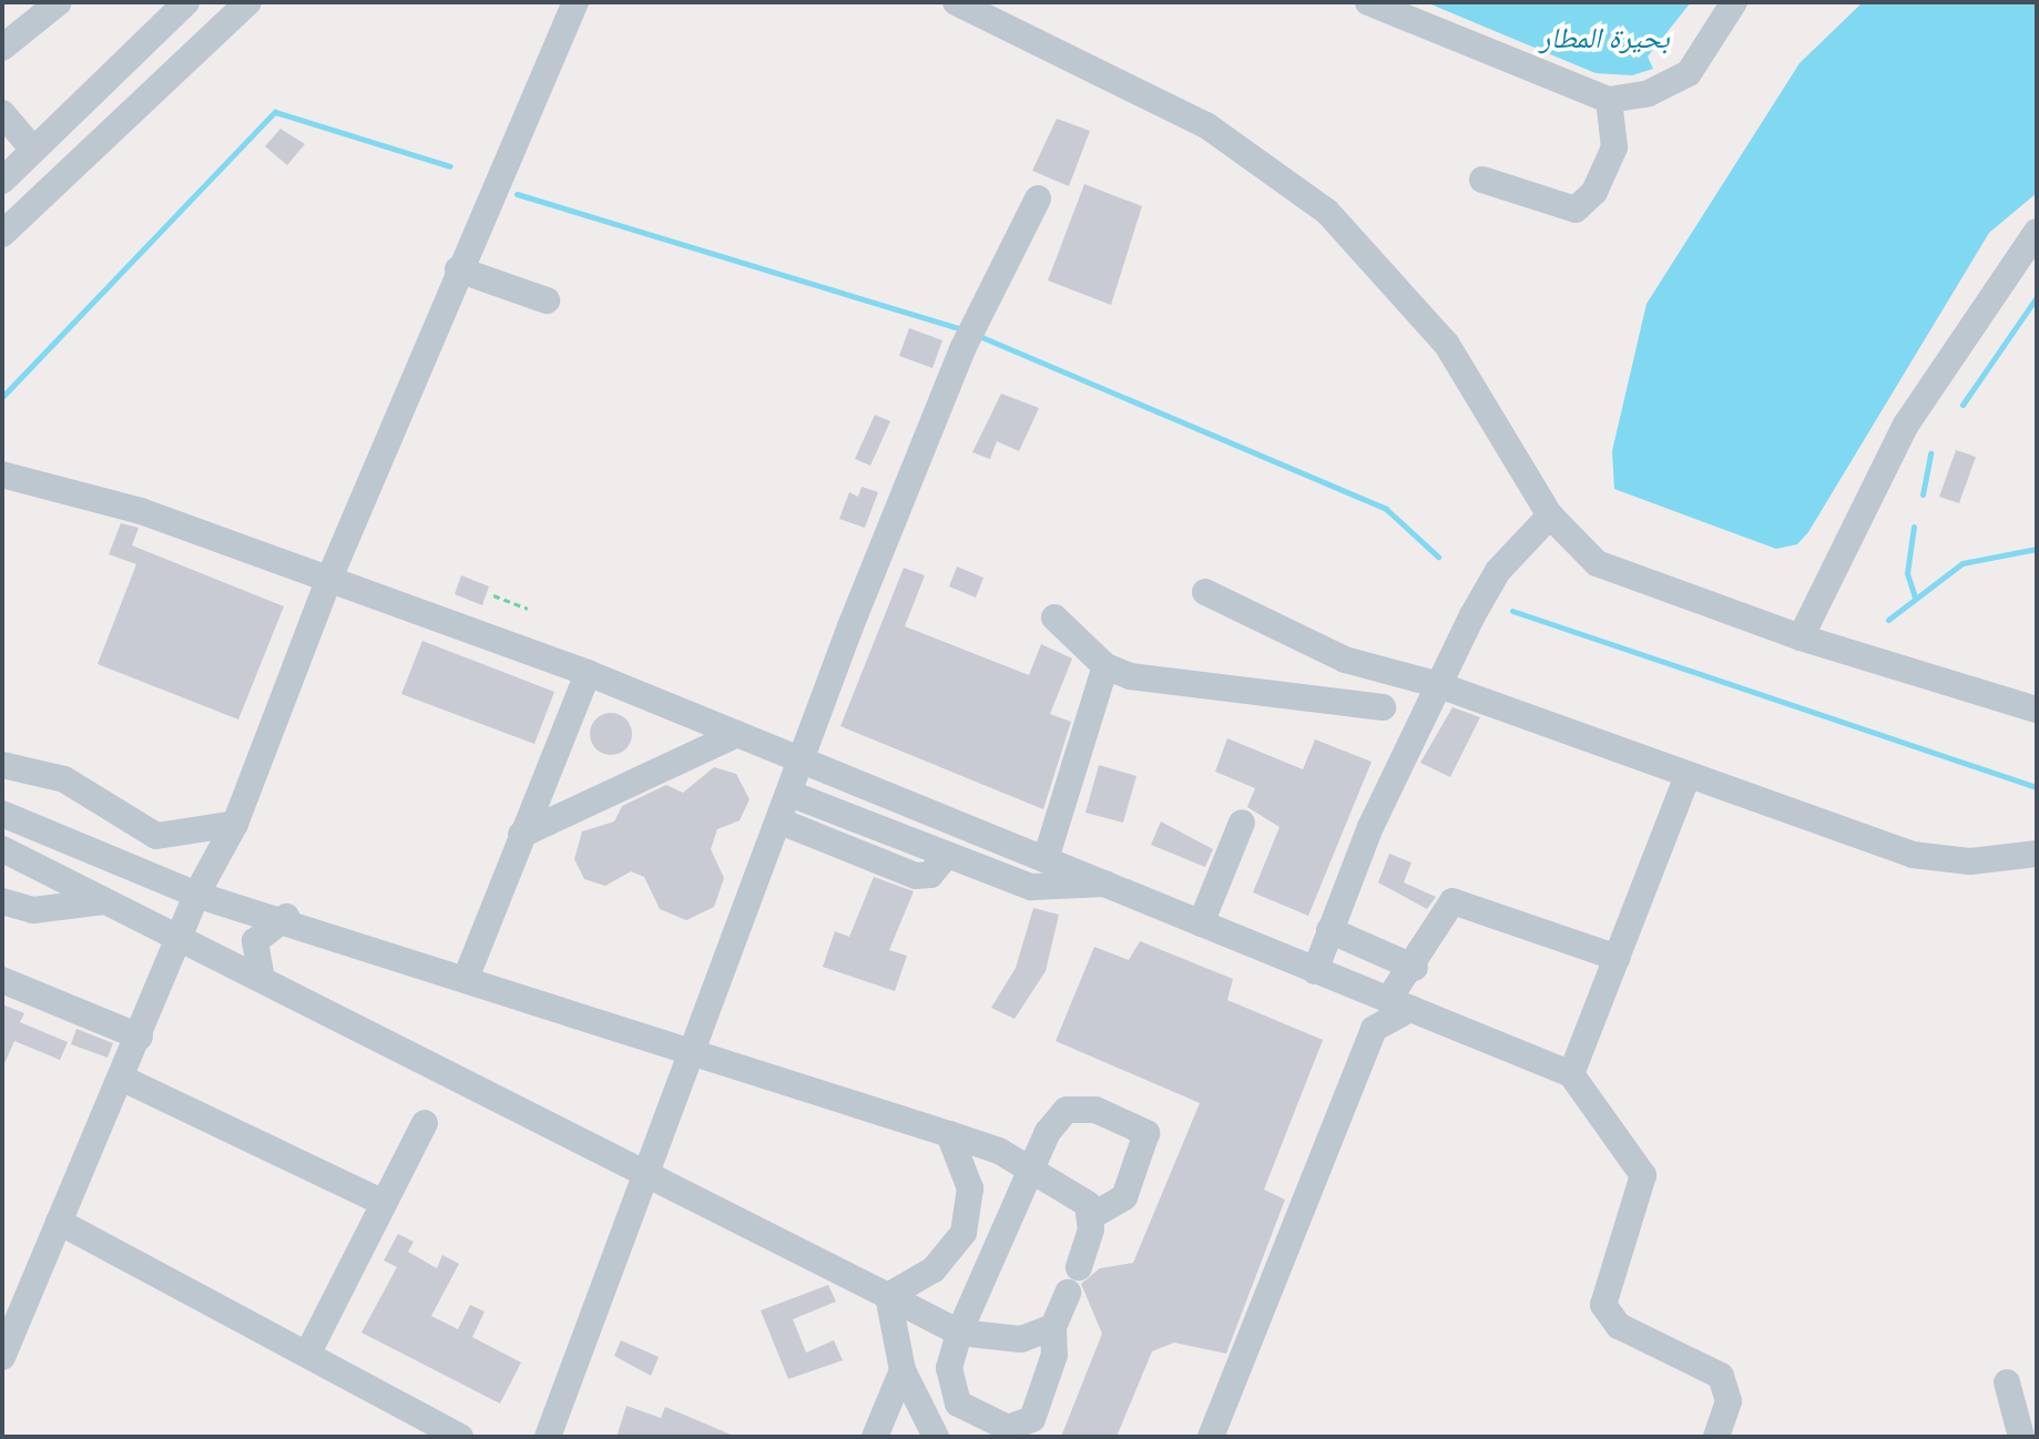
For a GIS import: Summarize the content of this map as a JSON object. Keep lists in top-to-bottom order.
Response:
{
  "water": ["بحيرة المطار"]
}
